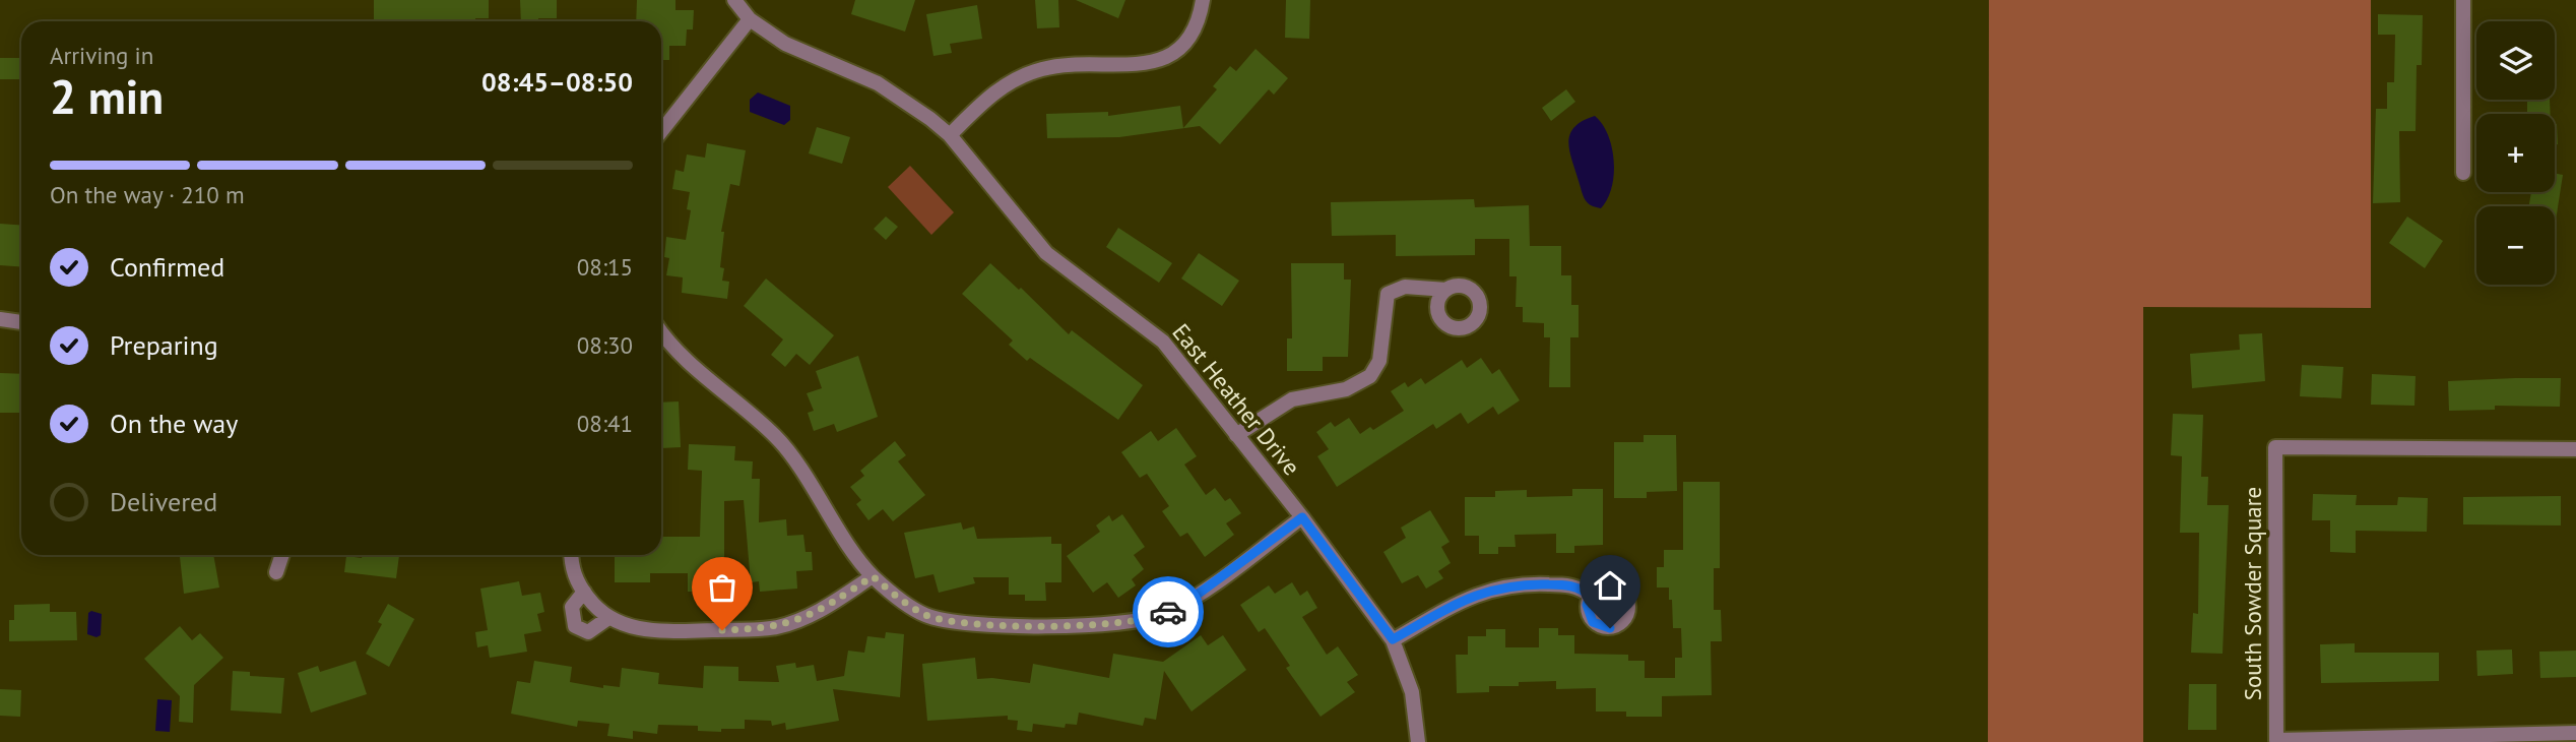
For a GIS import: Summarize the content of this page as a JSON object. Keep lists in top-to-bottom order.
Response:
{
  "streets": {
    "street": ["East Heather Drive", "South Sowder Square"]
  },
  "page": {
    "map_buttons": ["+", "−"],
    "heading": ["2 min", "Arriving in", "08:45–08:50"],
    "bar": "On the way · 210 m",
    "list": [
      ["Confirmed", "08:15"],
      ["Preparing", "08:30"],
      ["On the way", "08:41"],
      "Delivered"
    ]
  }
}
